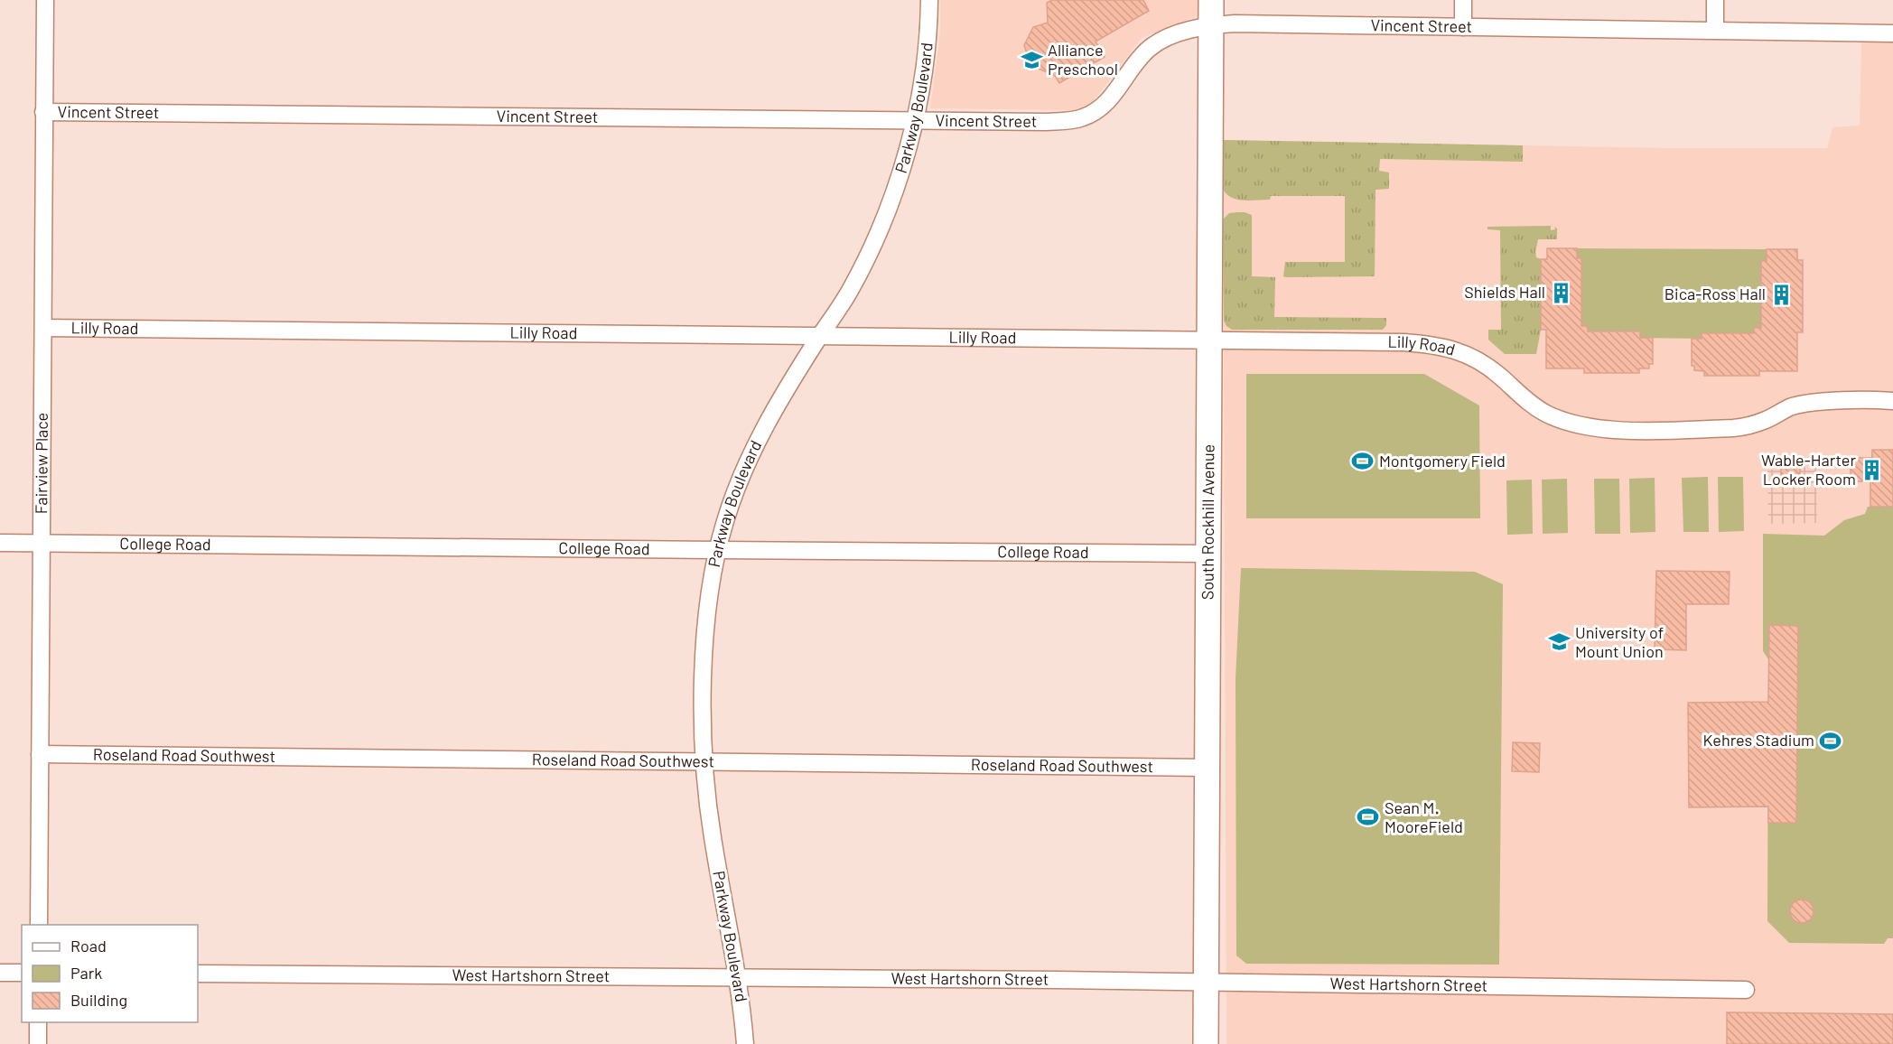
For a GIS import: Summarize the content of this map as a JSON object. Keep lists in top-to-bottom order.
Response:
{
  "streets": {
    "street": [
      "Vincent Street",
      "Parkway Boulevard",
      "Lilly Road",
      "Fairview Place",
      "South Rockhill Avenue",
      "College Road",
      "Roseland Road Southwest",
      "West Hartshorn Street"
    ]
  },
  "crossings": [
    ["Vincent Street", "Parkway Boulevard"],
    ["Vincent Street", "Fairview Place"],
    ["Vincent Street", "South Rockhill Avenue"],
    ["Parkway Boulevard", "Lilly Road"],
    ["Parkway Boulevard", "College Road"],
    ["Parkway Boulevard", "Roseland Road Southwest"],
    ["Parkway Boulevard", "West Hartshorn Street"],
    ["Lilly Road", "Fairview Place"],
    ["Lilly Road", "South Rockhill Avenue"],
    ["Fairview Place", "College Road"],
    ["Fairview Place", "Roseland Road Southwest"],
    ["South Rockhill Avenue", "College Road"],
    ["South Rockhill Avenue", "Roseland Road Southwest"],
    ["South Rockhill Avenue", "West Hartshorn Street"]
  ],
  "places": {
    "school or university": ["Alliance Preschool", "University of Mount Union"],
    "building": ["Shields Hall", "Bica-Ross Hall", "Wable-Harter Locker Room"],
    "sports": ["Montgomery Field", "Kehres Stadium", "Sean M. MooreField"]
  },
  "legend": ["Road", "Park", "Building"]
}
